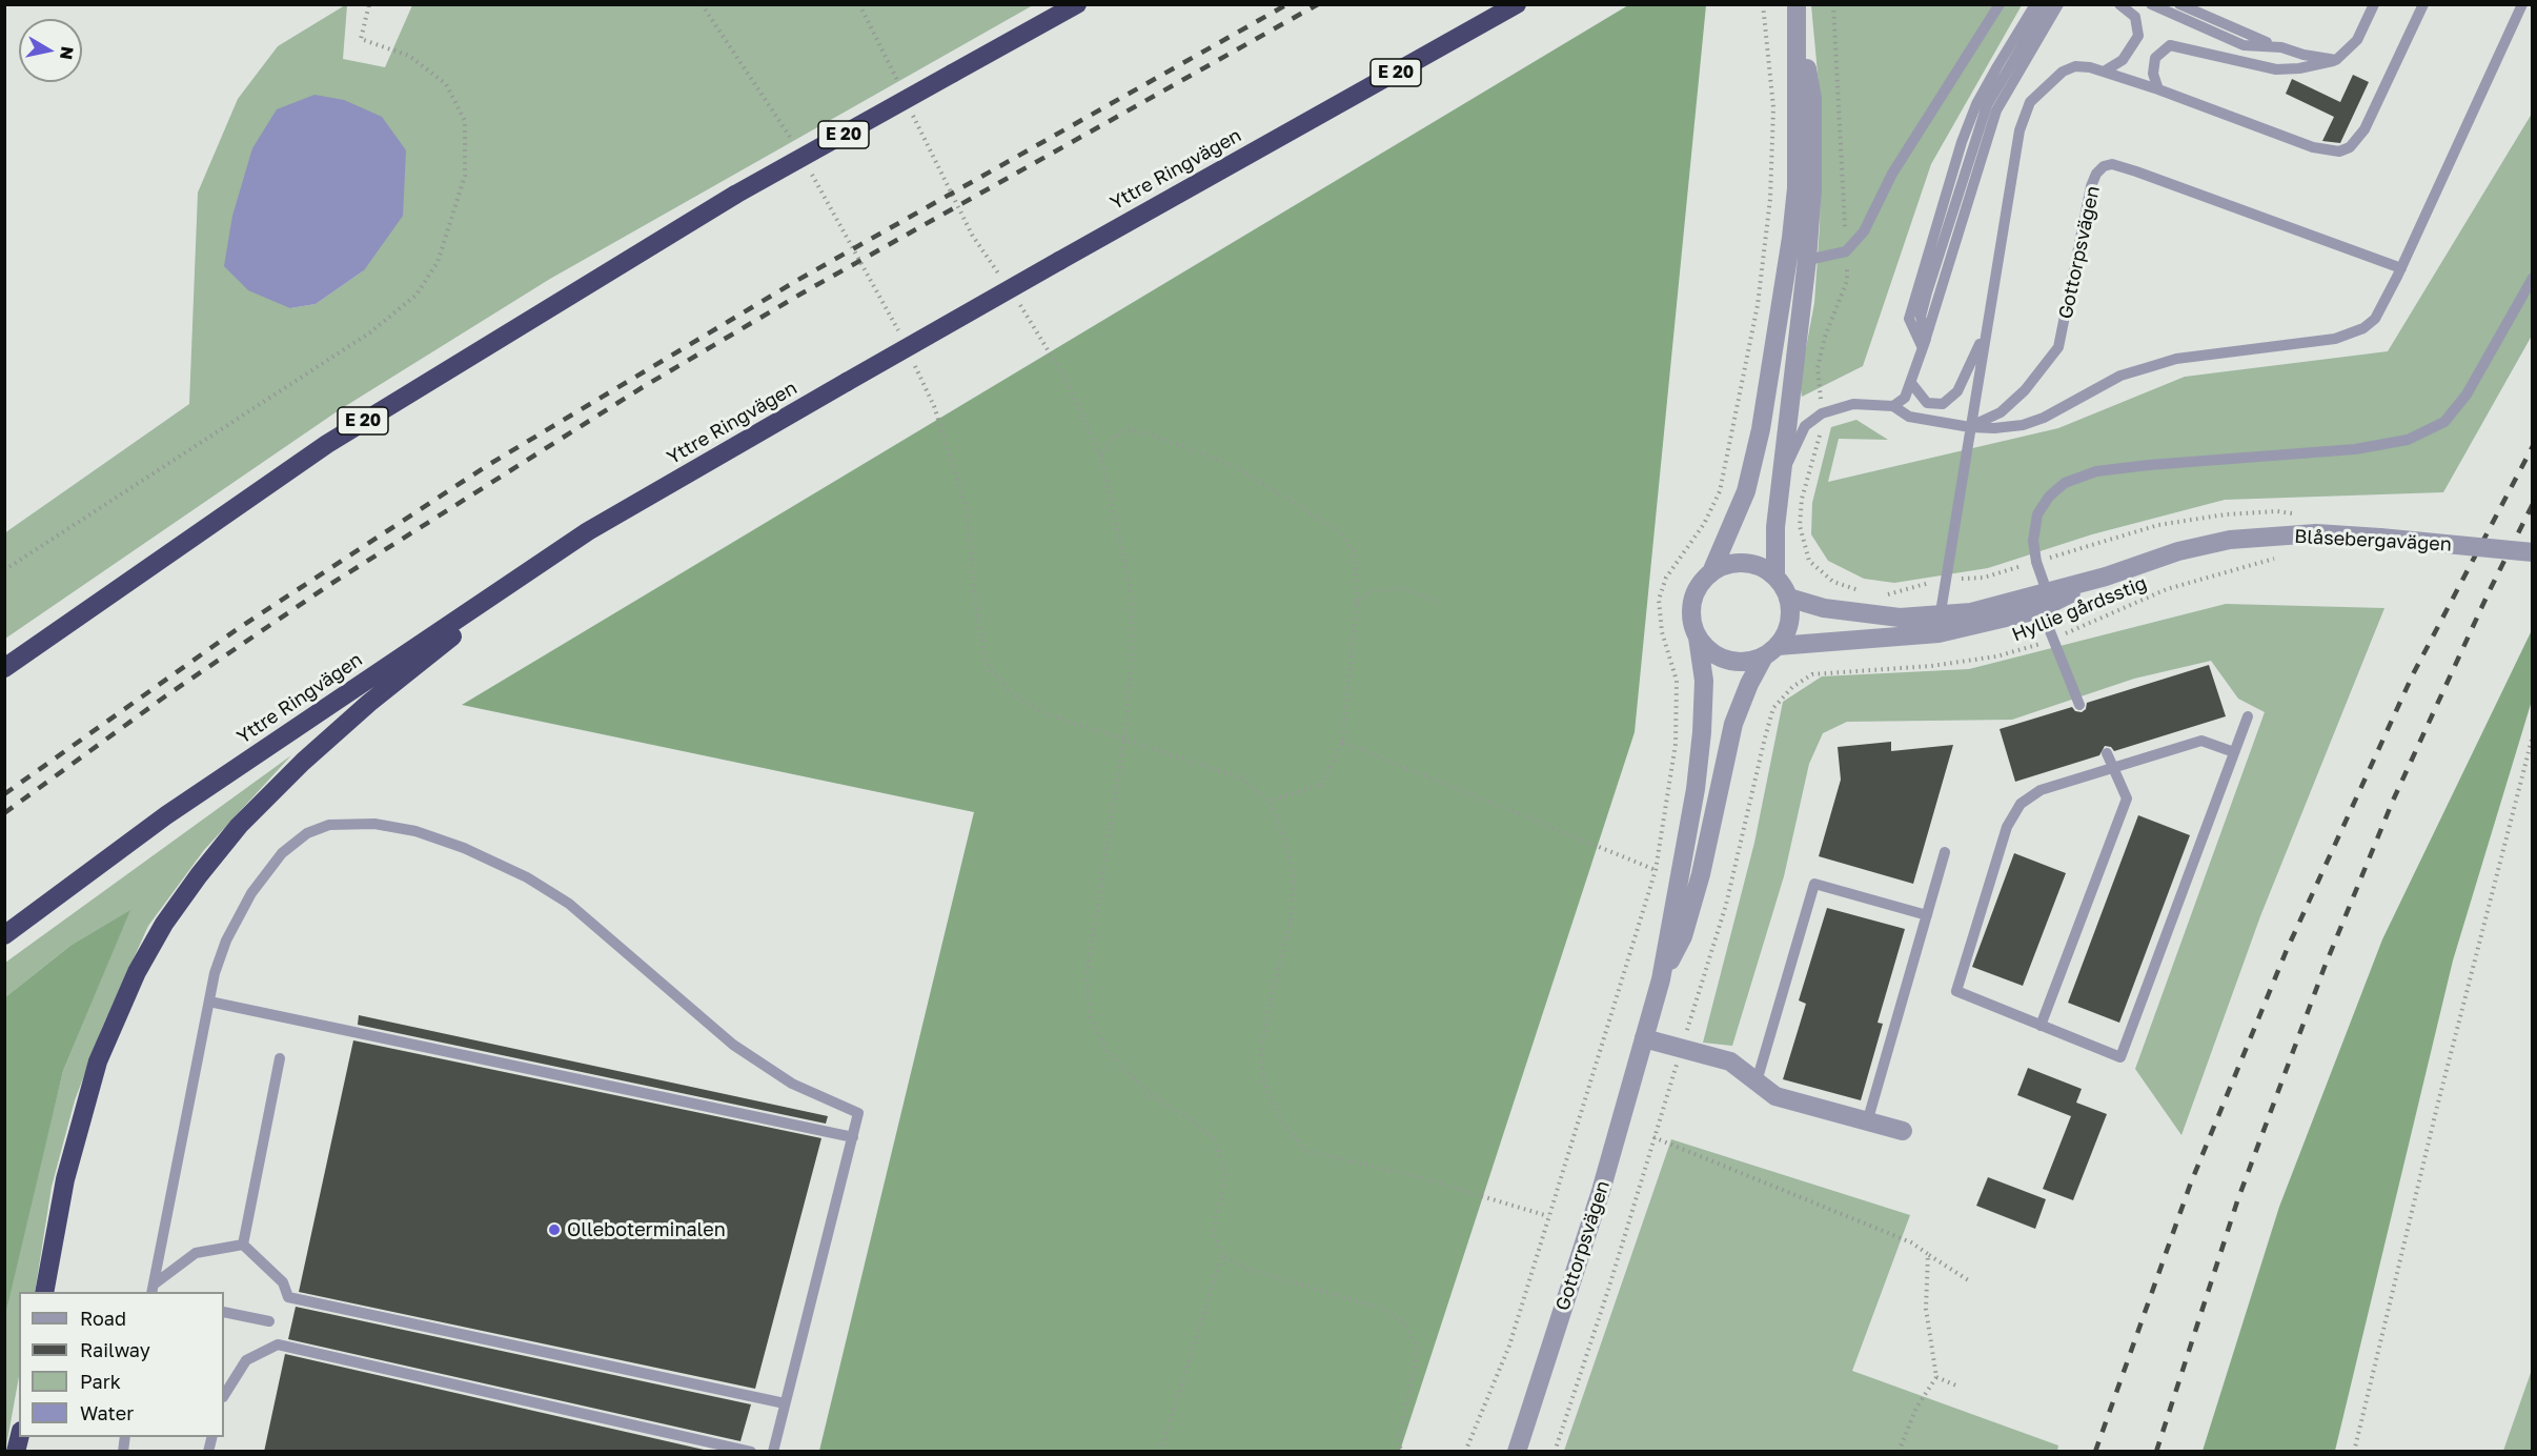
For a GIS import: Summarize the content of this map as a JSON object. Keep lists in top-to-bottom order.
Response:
{
  "streets": {
    "highway": ["E 20", "Yttre Ringvägen"],
    "street": ["Gottorpsvägen", "Blåsebergavägen"],
    "path": ["Hyllie gårdsstig"]
  },
  "crossings": [
    ["Gottorpsvägen", "Blåsebergavägen"]
  ],
  "places": ["Olleboterminalen"],
  "legend": [
    "Road",
    "Railway",
    "Park",
    "Water"
  ],
  "north": "right"
}
